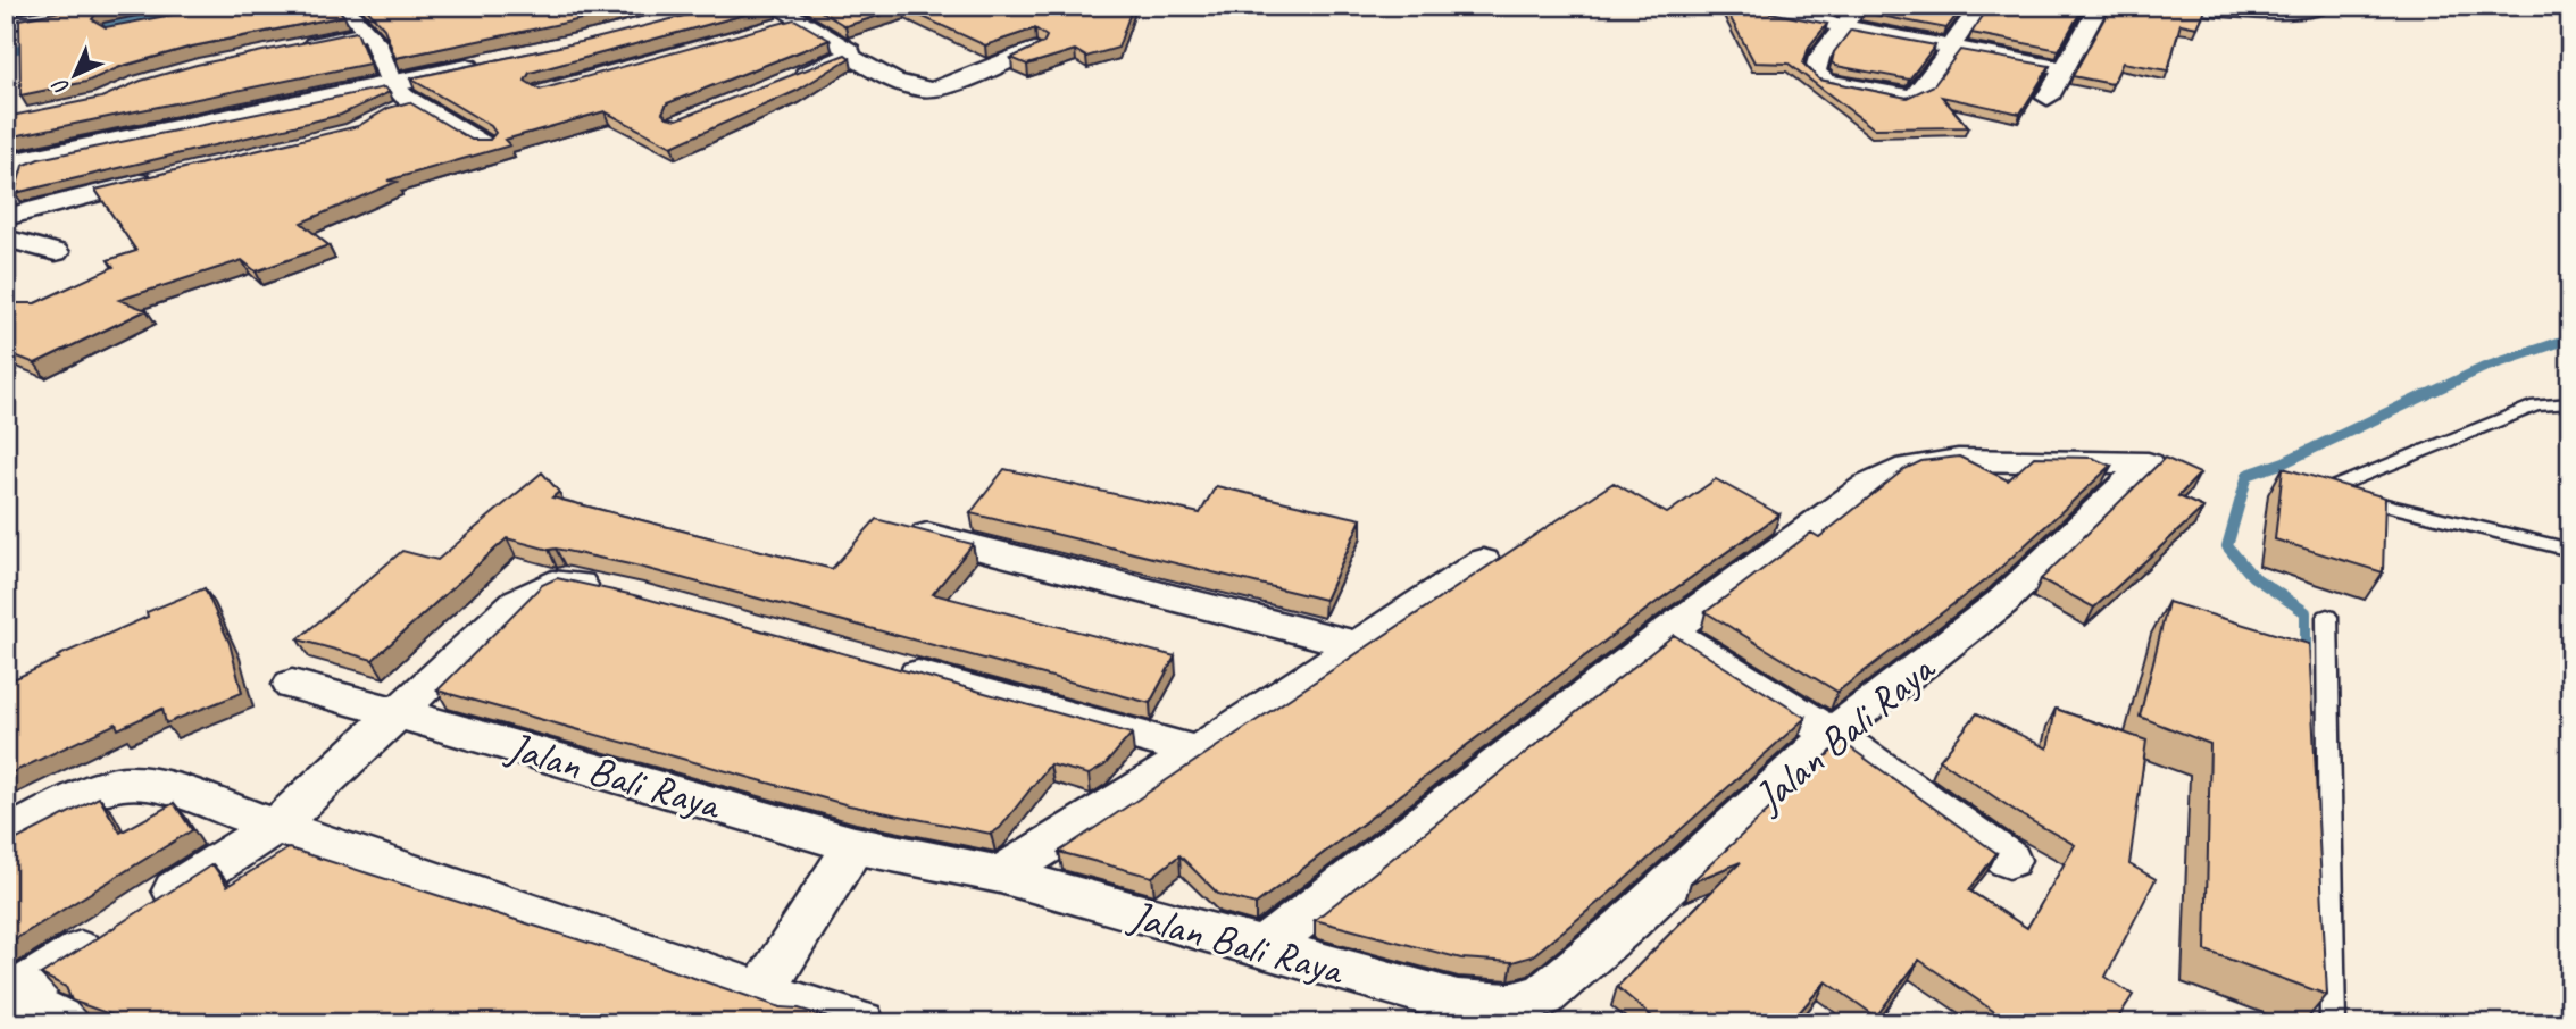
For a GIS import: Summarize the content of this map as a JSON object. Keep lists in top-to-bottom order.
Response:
{
  "streets": {
    "street": ["Jalan Bali Raya"]
  },
  "north": "bottom left"
}
